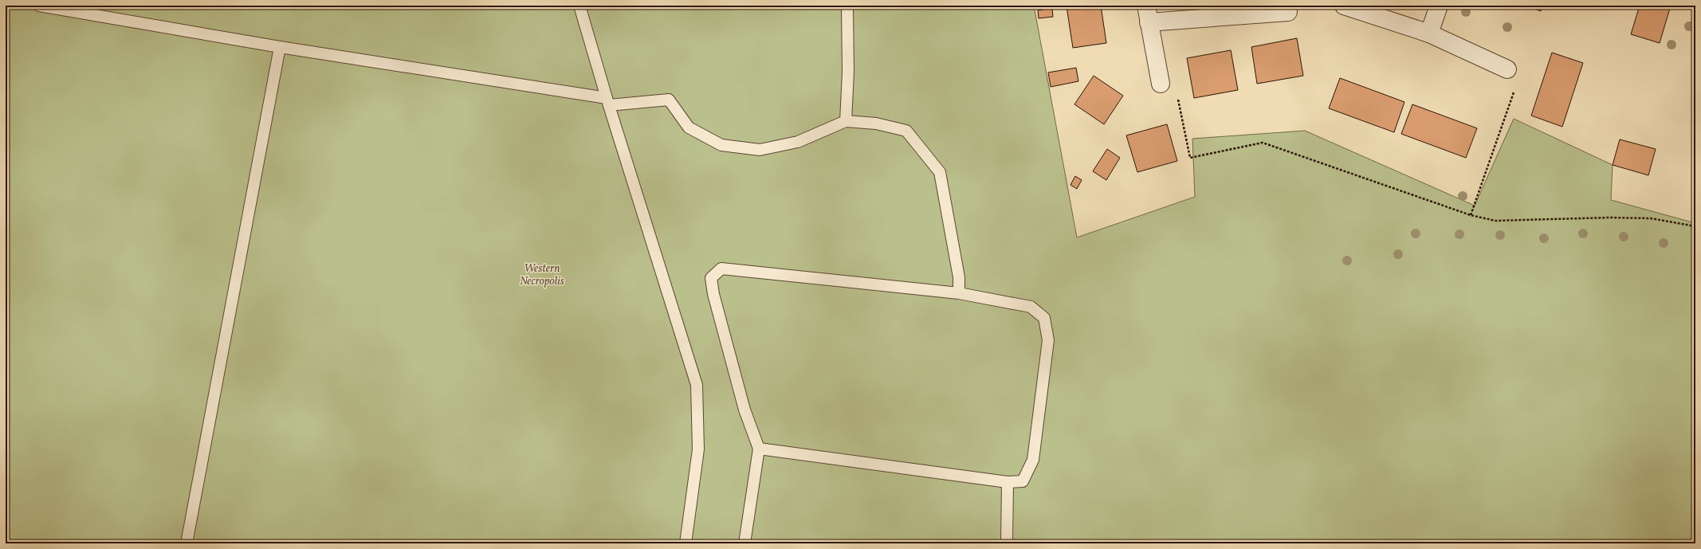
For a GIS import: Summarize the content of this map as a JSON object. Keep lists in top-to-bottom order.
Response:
{
  "parks": ["Western Necropolis"]
}
